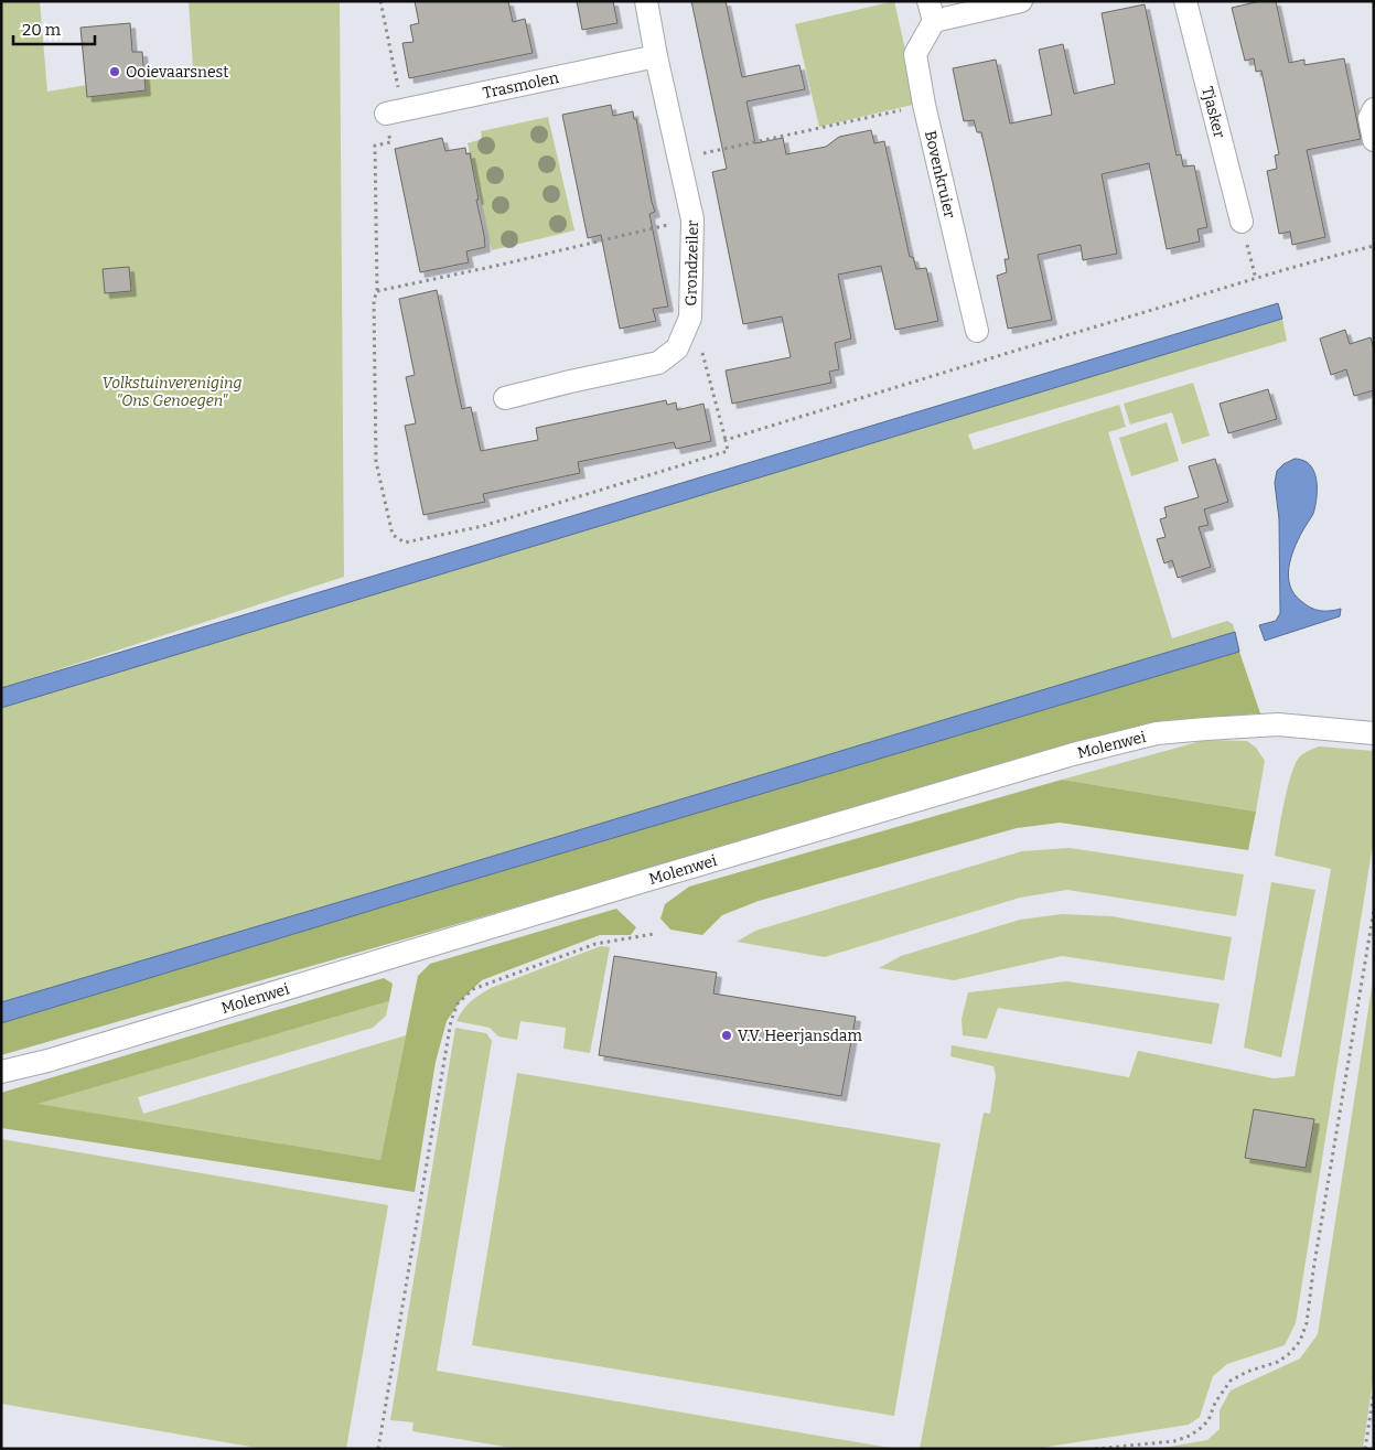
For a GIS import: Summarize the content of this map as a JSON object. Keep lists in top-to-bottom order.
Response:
{
  "streets": {
    "street": [
      "Trasmolen",
      "Tjasker",
      "Bovenkruier",
      "Grondzeiler",
      "Molenwei"
    ]
  },
  "crossings": [
    ["Trasmolen", "Grondzeiler"]
  ],
  "parks": ["Volkstuinvereniging \"Ons Genoegen\""],
  "places": ["Ooievaarsnest", "V.V. Heerjansdam"],
  "scale_bar": "20 m"
}
